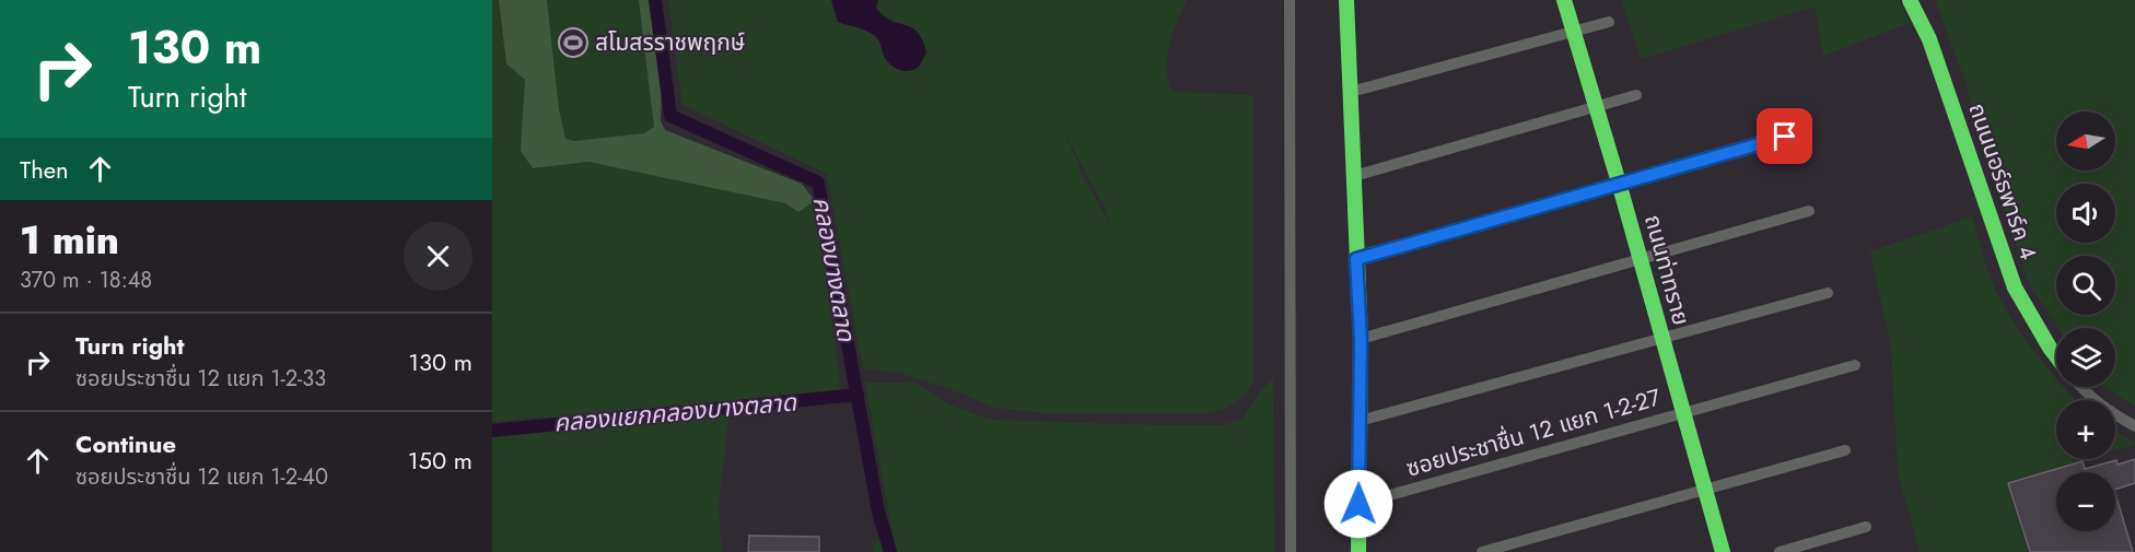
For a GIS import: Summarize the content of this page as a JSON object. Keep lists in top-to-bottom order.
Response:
{
  "streets": {
    "street": ["ถนนนอร์ธพาร์ค 4", "ถนนท่าทราย", "ซอยประชาชื่น 12 แยก 1-2-27"]
  },
  "crossings": [
    ["ถนนท่าทราย", "ซอยประชาชื่น 12 แยก 1-2-27"]
  ],
  "water": ["คลองบางตลาด", "คลองแยกคลองบางตลาด"],
  "places": {
    "sports": ["สโมสรราชพฤกษ์"]
  },
  "north": "left",
  "page": {
    "turn": ["130 m", "Turn right"],
    "map_buttons": ["+", "−"],
    "then": "Then",
    "heading": ["1 min", "370 m · 18:48"],
    "list": [
      {
        "name": "Turn right",
        "note": "ซอยประชาชื่น 12 แยก 1-2-33",
        "value": "130 m"
      },
      {
        "name": "Continue",
        "note": "ซอยประชาชื่น 12 แยก 1-2-40",
        "value": "150 m"
      }
    ]
  }
}
